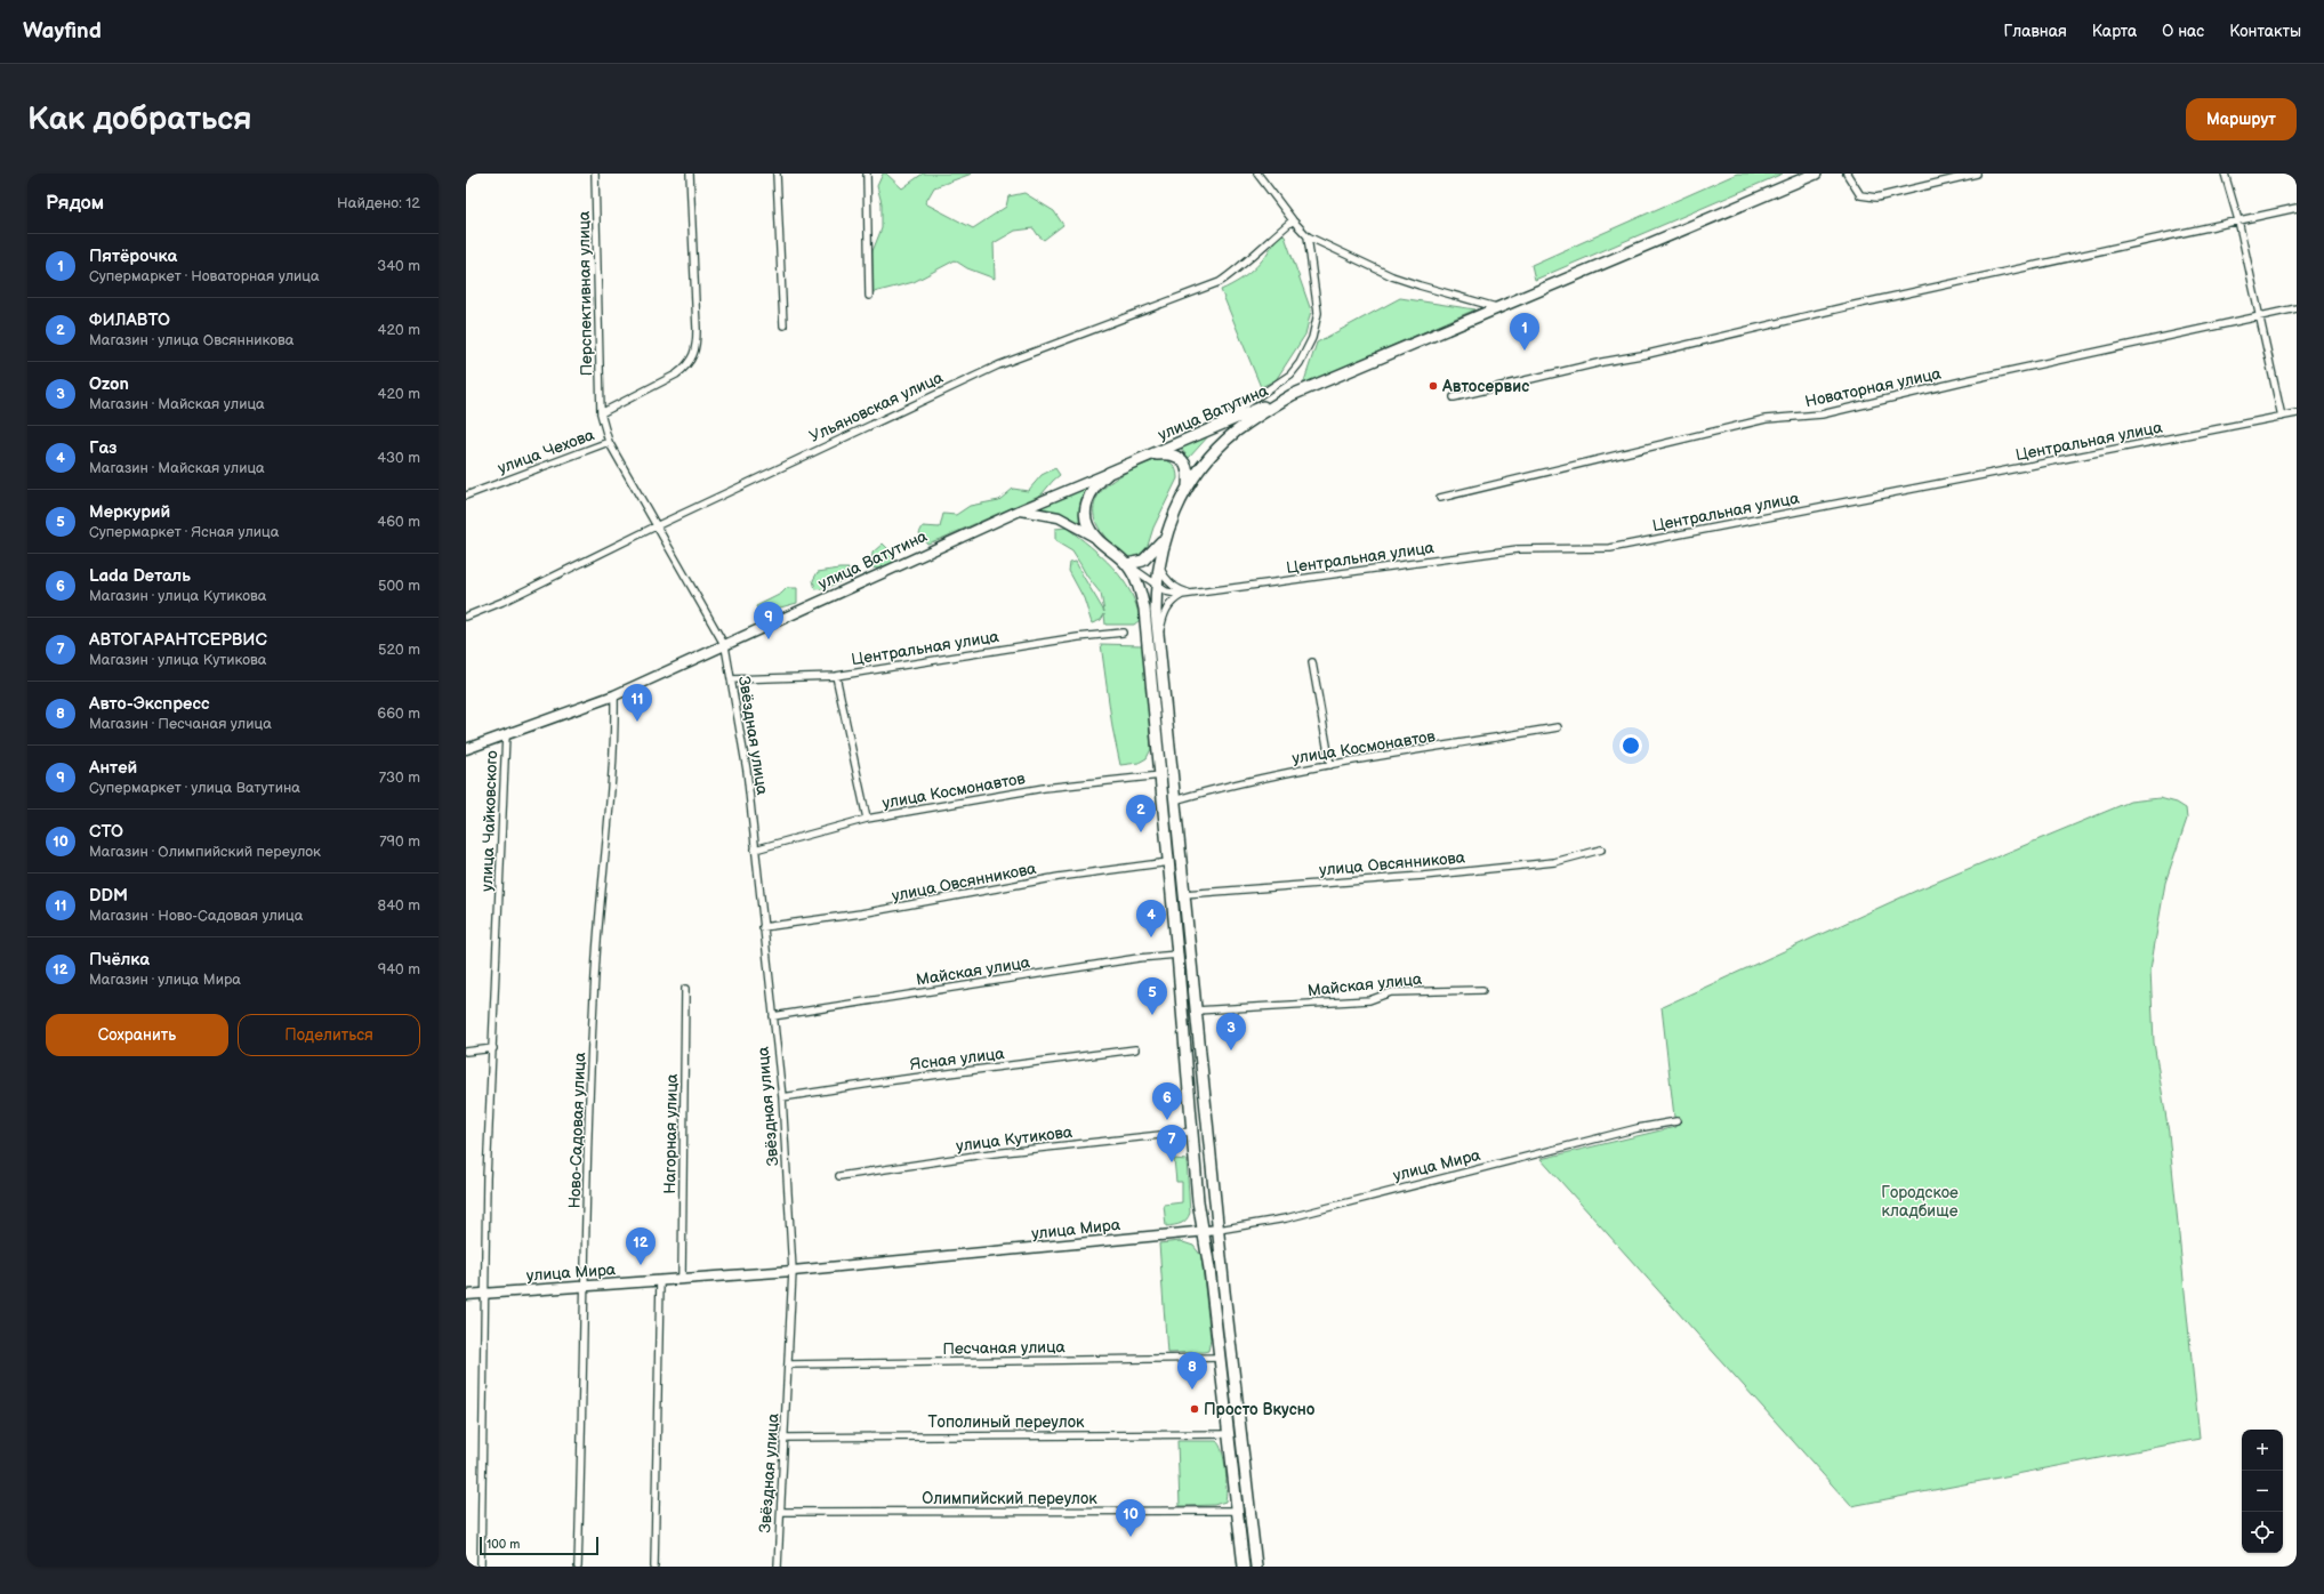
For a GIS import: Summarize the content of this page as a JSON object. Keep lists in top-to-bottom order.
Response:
{
  "streets": {
    "main road": ["улица Ватутина", "улица Мира"],
    "street": [
      "Перспективная улица",
      "Новаторная улица",
      "Ульяновская улица",
      "Центральная улица",
      "улица Чехова",
      "Звёздная улица",
      "улица Космонавтов",
      "улица Чайковского",
      "улица Овсянникова",
      "Майская улица",
      "Ясная улица",
      "Ново-Садовая улица",
      "Нагорная улица",
      "улица Кутикова",
      "Песчаная улица",
      "Тополиный переулок",
      "Олимпийский переулок"
    ]
  },
  "crossings": [
    ["Перспективная улица", "Ульяновская улица"],
    ["Перспективная улица", "улица Ватутина"],
    ["Перспективная улица", "улица Чехова"],
    ["Перспективная улица", "Звёздная улица"],
    ["улица Ватутина", "Центральная улица"],
    ["улица Ватутина", "Звёздная улица"],
    ["улица Ватутина", "улица Чайковского"],
    ["улица Ватутина", "Ново-Садовая улица"],
    ["Центральная улица", "Звёздная улица"],
    ["Звёздная улица", "улица Космонавтов"],
    ["Звёздная улица", "улица Овсянникова"],
    ["Звёздная улица", "Майская улица"],
    ["Звёздная улица", "Ясная улица"],
    ["Звёздная улица", "улица Мира"],
    ["Звёздная улица", "Песчаная улица"],
    ["Звёздная улица", "Тополиный переулок"],
    ["Звёздная улица", "Олимпийский переулок"],
    ["улица Чайковского", "улица Мира"],
    ["Ново-Садовая улица", "улица Мира"],
    ["Нагорная улица", "улица Мира"]
  ],
  "parks": ["Городское кладбище"],
  "places": ["Автосервис", "Просто Вкусно"],
  "scale_bar": "100 m",
  "page": {
    "header": "Wayfind",
    "nav": [
      "Главная",
      "Карта",
      "О нас",
      "Контакты"
    ],
    "buttons": [
      "Маршрут",
      ["Сохранить", "Поделиться"]
    ],
    "title": "Как добраться",
    "heading": ["Рядом", "Найдено: 12"],
    "list": [
      {
        "mark": "1",
        "name": "Пятёрочка",
        "note": "Супермаркет · Новаторная улица",
        "value": "340 m"
      },
      {
        "mark": "2",
        "name": "ФИЛАВТО",
        "note": "Магазин · улица Овсянникова",
        "value": "420 m"
      },
      {
        "mark": "3",
        "name": "Ozon",
        "note": "Магазин · Майская улица",
        "value": "420 m"
      },
      {
        "mark": "4",
        "name": "Газ",
        "note": "Магазин · Майская улица",
        "value": "430 m"
      },
      {
        "mark": "5",
        "name": "Меркурий",
        "note": "Супермаркет · Ясная улица",
        "value": "460 m"
      },
      {
        "mark": "6",
        "name": "Lada Dеталь",
        "note": "Магазин · улица Кутикова",
        "value": "500 m"
      },
      {
        "mark": "7",
        "name": "АВТОГАРАНТСЕРВИС",
        "note": "Магазин · улица Кутикова",
        "value": "520 m"
      },
      {
        "mark": "8",
        "name": "Авто-Экспресс",
        "note": "Магазин · Песчаная улица",
        "value": "660 m"
      },
      {
        "mark": "9",
        "name": "Антей",
        "note": "Супермаркет · улица Ватутина",
        "value": "730 m"
      },
      {
        "mark": "10",
        "name": "СТО",
        "note": "Магазин · Олимпийский переулок",
        "value": "790 m"
      },
      {
        "mark": "11",
        "name": "DDM",
        "note": "Магазин · Ново-Садовая улица",
        "value": "840 m"
      },
      {
        "mark": "12",
        "name": "Пчёлка",
        "note": "Магазин · улица Мира",
        "value": "940 m"
      }
    ],
    "pins": [
      "1",
      "9",
      "11",
      "2",
      "4",
      "5",
      "3",
      "6",
      "7",
      "12",
      "8",
      "10"
    ],
    "map_buttons": ["+", "−"],
    "scale": "100 m"
  }
}
